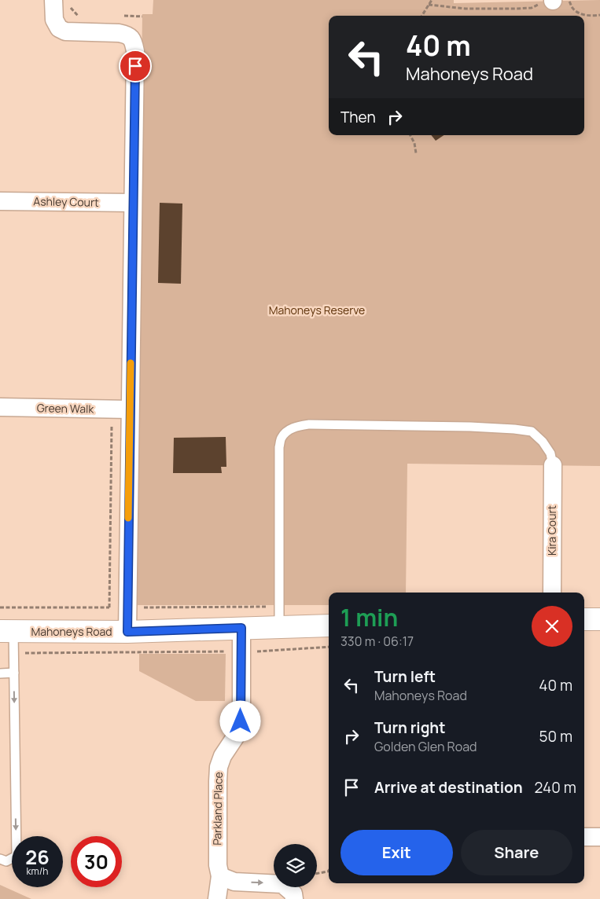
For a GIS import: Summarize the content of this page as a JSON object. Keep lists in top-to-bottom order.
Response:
{
  "streets": {
    "main road": ["Mahoneys Road"],
    "street": [
      "Ashley Court",
      "Green Walk",
      "Kira Court",
      "Parkland Place"
    ]
  },
  "crossings": [
    ["Mahoneys Road", "Parkland Place"]
  ],
  "parks": ["Mahoneys Reserve"],
  "page": {
    "turn": ["40 m", "Mahoneys Road"],
    "then": "Then",
    "heading": ["1 min", "330 m · 06:17"],
    "list": [
      {
        "name": "Turn left",
        "note": "Mahoneys Road",
        "value": "40 m"
      },
      {
        "name": "Turn right",
        "note": "Golden Glen Road",
        "value": "50 m"
      },
      {
        "name": "Arrive at destination",
        "value": "240 m"
      }
    ],
    "buttons": ["Exit", "Share"],
    "speed": "26 km/h",
    "limit": "30"
  }
}
